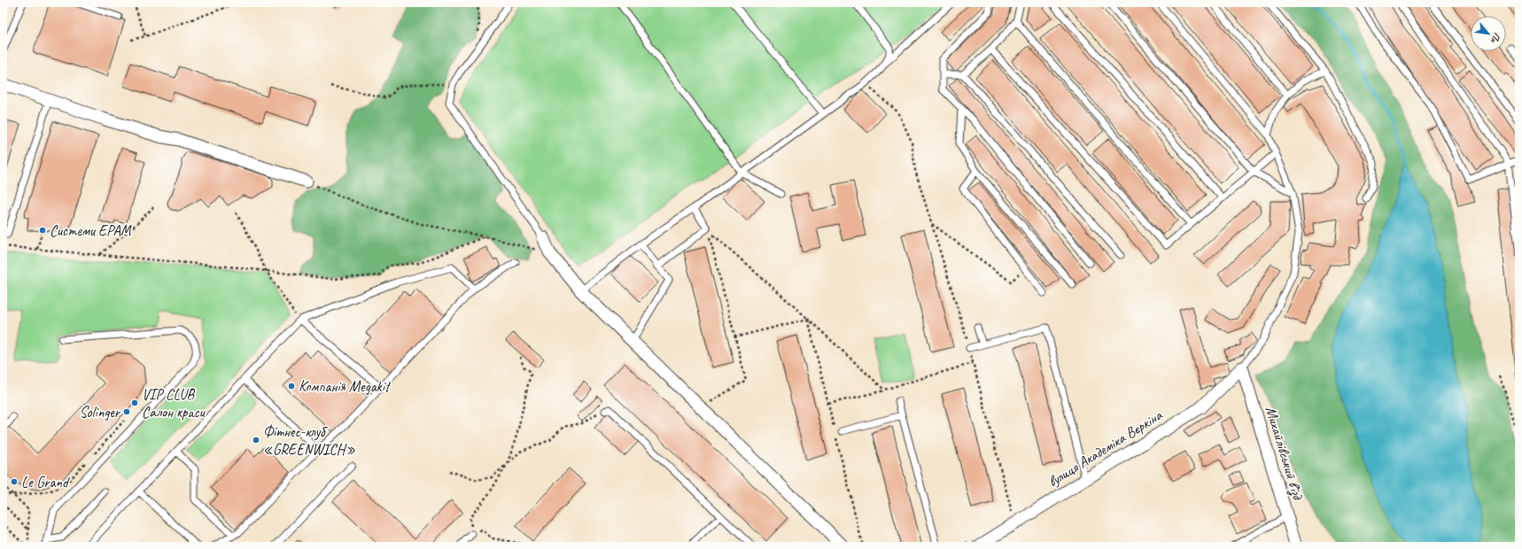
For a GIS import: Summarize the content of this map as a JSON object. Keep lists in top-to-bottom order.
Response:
{
  "streets": {
    "street": ["вулиця Академіка Вєркіна", "Михайлівський в'їзд"]
  },
  "crossings": [
    ["вулиця Академіка Вєркіна", "Михайлівський в'їзд"]
  ],
  "places": [
    "Системи EPAM",
    "Компанія Megakit",
    "VIP CLUB Салон краси",
    "Solinger",
    "Фітнес-клуб «GREENWICH»",
    "Le Grand"
  ],
  "north": "bottom right"
}
